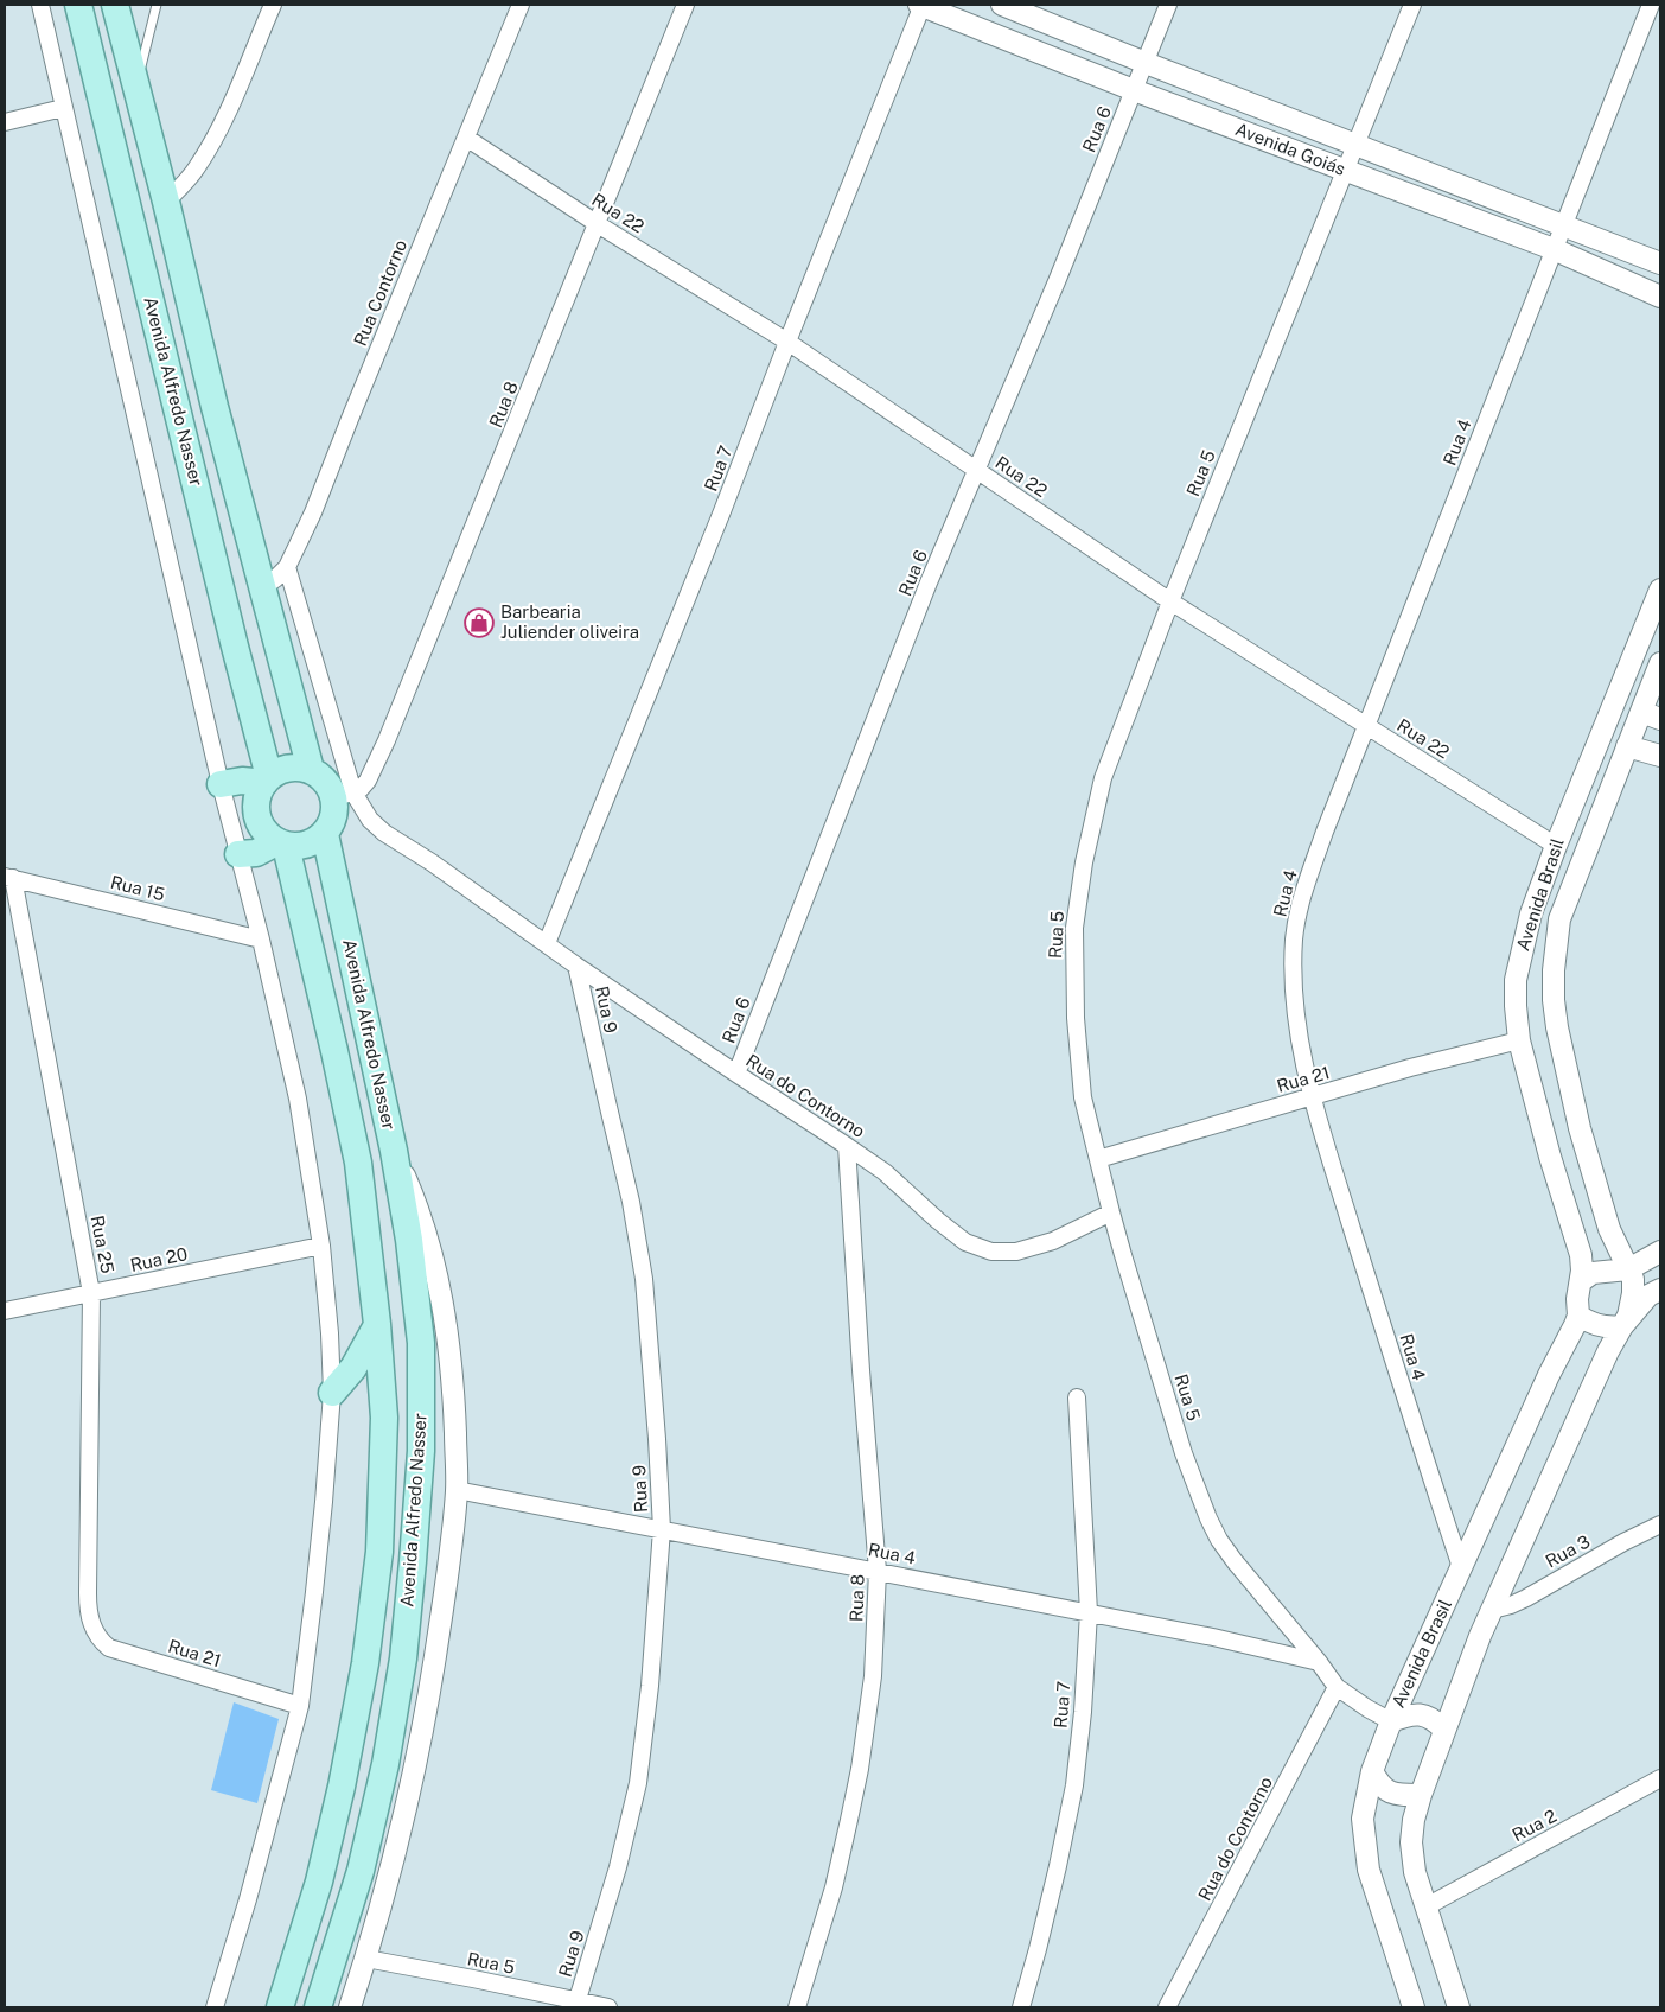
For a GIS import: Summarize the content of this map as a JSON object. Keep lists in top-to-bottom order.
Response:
{
  "streets": {
    "main road": ["Avenida Alfredo Nasser"],
    "street": [
      "Rua 6",
      "Avenida Goiás",
      "Rua 22",
      "Rua Contorno",
      "Rua 8",
      "Rua 4",
      "Rua 7",
      "Rua 5",
      "Rua 15",
      "Avenida Brasil",
      "Rua 9",
      "Rua 21",
      "Rua do Contorno",
      "Rua 25",
      "Rua 20",
      "Rua 3",
      "Rua 2"
    ]
  },
  "crossings": [
    ["Rua 6", "Avenida Goiás"],
    ["Rua 6", "Rua 22"],
    ["Rua 6", "Rua do Contorno"],
    ["Avenida Goiás", "Rua 4"],
    ["Avenida Goiás", "Rua 7"],
    ["Avenida Goiás", "Rua 5"],
    ["Rua 22", "Rua Contorno"],
    ["Rua 22", "Rua 8"],
    ["Rua 22", "Rua 4"],
    ["Rua 22", "Rua 7"],
    ["Rua 22", "Rua 5"],
    ["Rua 22", "Avenida Brasil"],
    ["Rua Contorno", "Avenida Alfredo Nasser"],
    ["Rua Contorno", "Rua do Contorno"],
    ["Avenida Alfredo Nasser", "Rua 8"],
    ["Avenida Alfredo Nasser", "Rua do Contorno"],
    ["Rua 8", "Rua 4"],
    ["Rua 8", "Rua do Contorno"],
    ["Rua 4", "Rua 7"],
    ["Rua 4", "Rua 5"],
    ["Rua 4", "Avenida Brasil"],
    ["Rua 4", "Rua 9"],
    ["Rua 4", "Rua 21"],
    ["Rua 7", "Rua do Contorno"],
    ["Rua 5", "Avenida Brasil"],
    ["Rua 5", "Rua 9"],
    ["Rua 5", "Rua 21"],
    ["Rua 5", "Rua do Contorno"],
    ["Rua 15", "Rua 25"],
    ["Avenida Brasil", "Rua 21"],
    ["Avenida Brasil", "Rua 3"],
    ["Avenida Brasil", "Rua 2"],
    ["Rua 9", "Rua do Contorno"],
    ["Rua 21", "Rua 25"],
    ["Rua 25", "Rua 20"]
  ],
  "places": {
    "shop": ["Barbearia Juliender oliveira"]
  }
}
